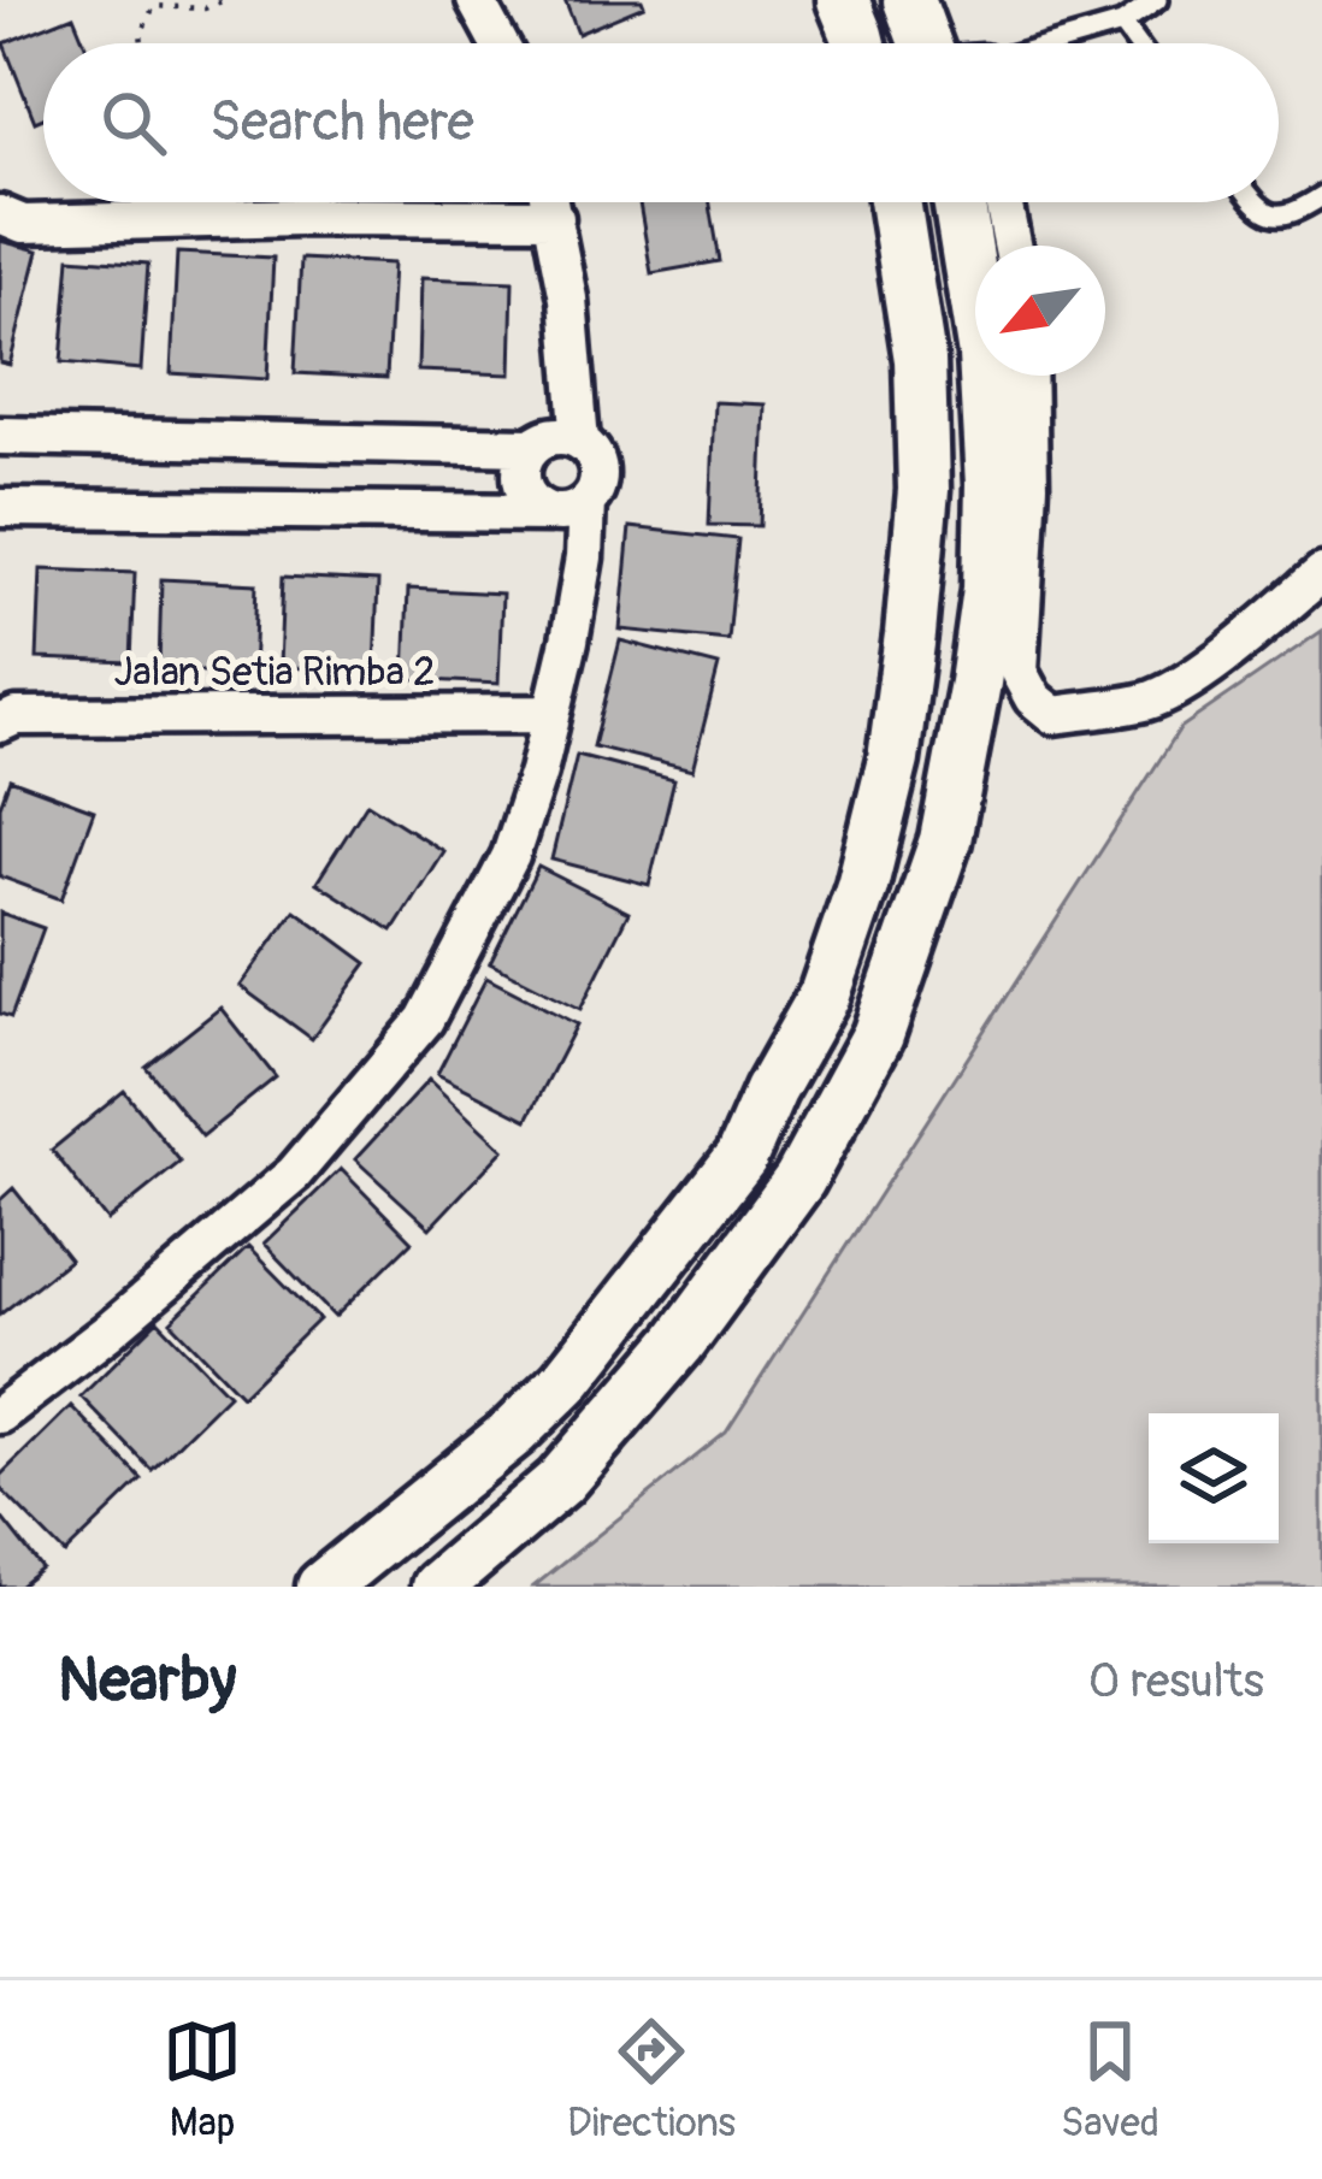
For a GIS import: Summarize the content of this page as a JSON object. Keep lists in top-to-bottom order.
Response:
{
  "streets": {
    "street": ["Jalan Setia Rimba 2"]
  },
  "north": "bottom left",
  "page": {
    "search": "Search here",
    "heading": ["Nearby", "0 results"],
    "nav": ["Map", "Directions", "Saved"]
  }
}
